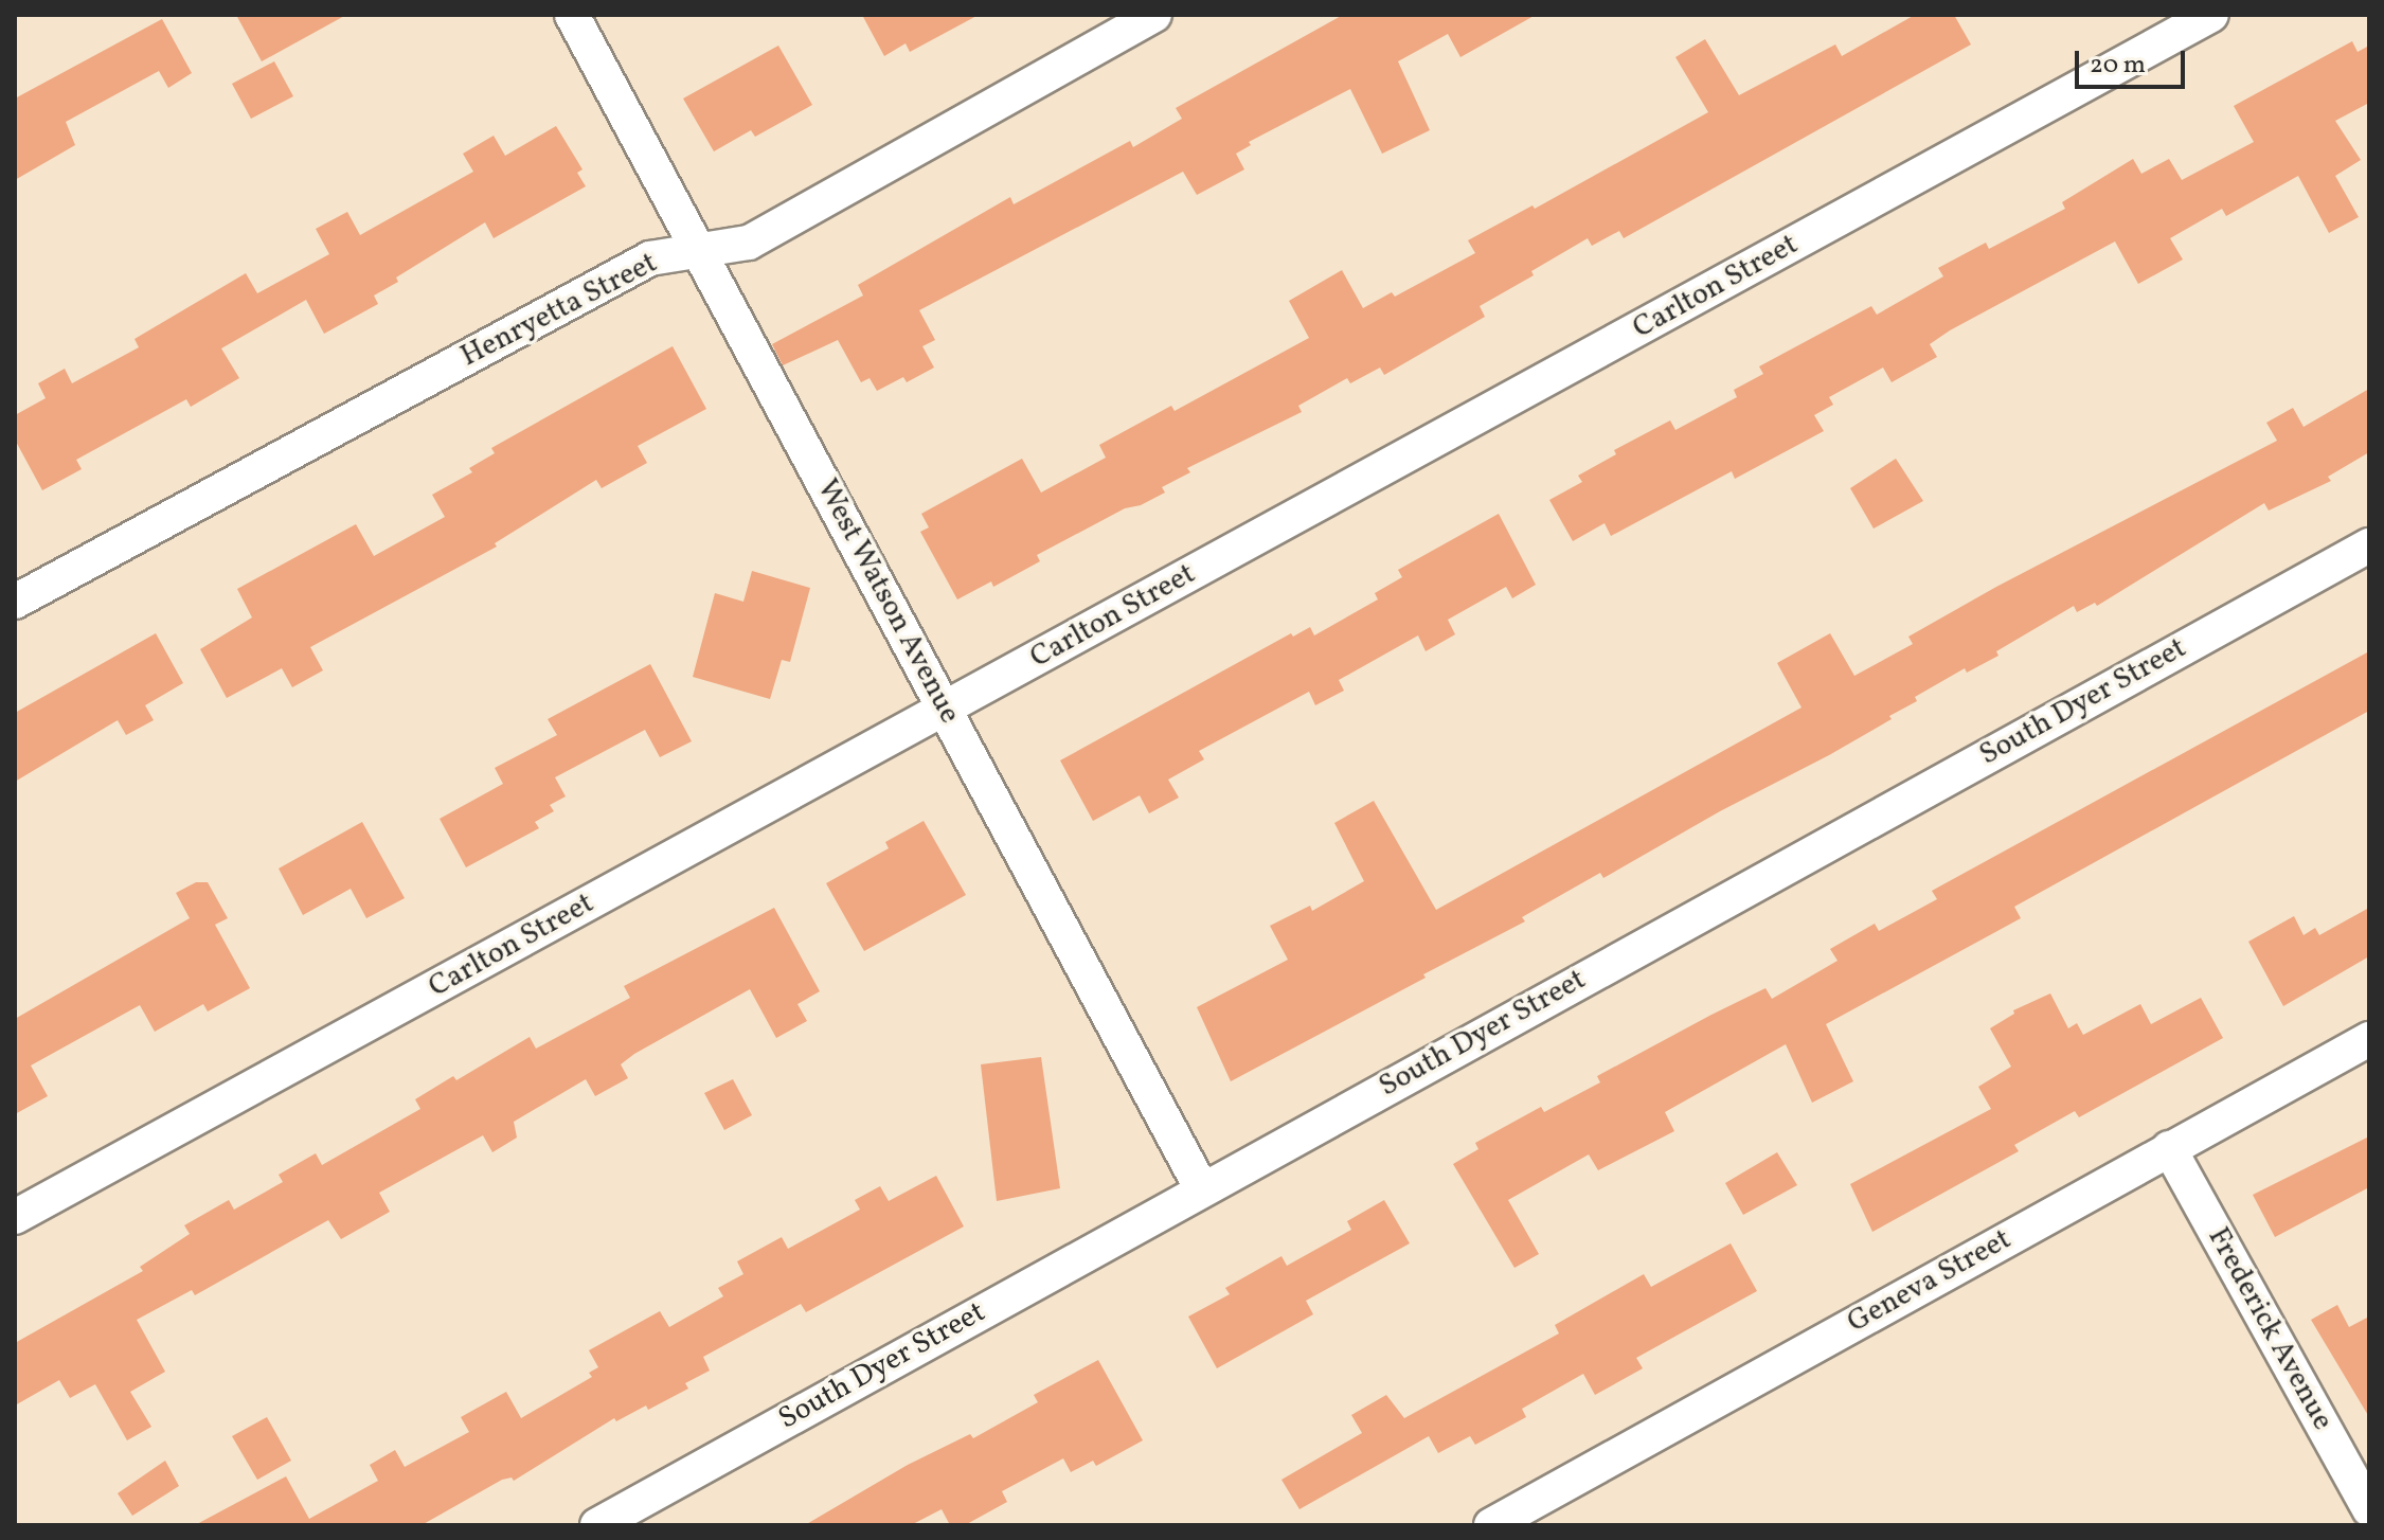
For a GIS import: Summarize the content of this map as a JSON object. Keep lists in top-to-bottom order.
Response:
{
  "streets": {
    "street": [
      "Carlton Street",
      "Henryetta Street",
      "West Watson Avenue",
      "South Dyer Street",
      "Geneva Street",
      "Frederick Avenue"
    ]
  },
  "crossings": [
    ["Carlton Street", "West Watson Avenue"],
    ["Henryetta Street", "West Watson Avenue"],
    ["West Watson Avenue", "South Dyer Street"],
    ["Geneva Street", "Frederick Avenue"]
  ],
  "scale_bar": "20 m"
}
